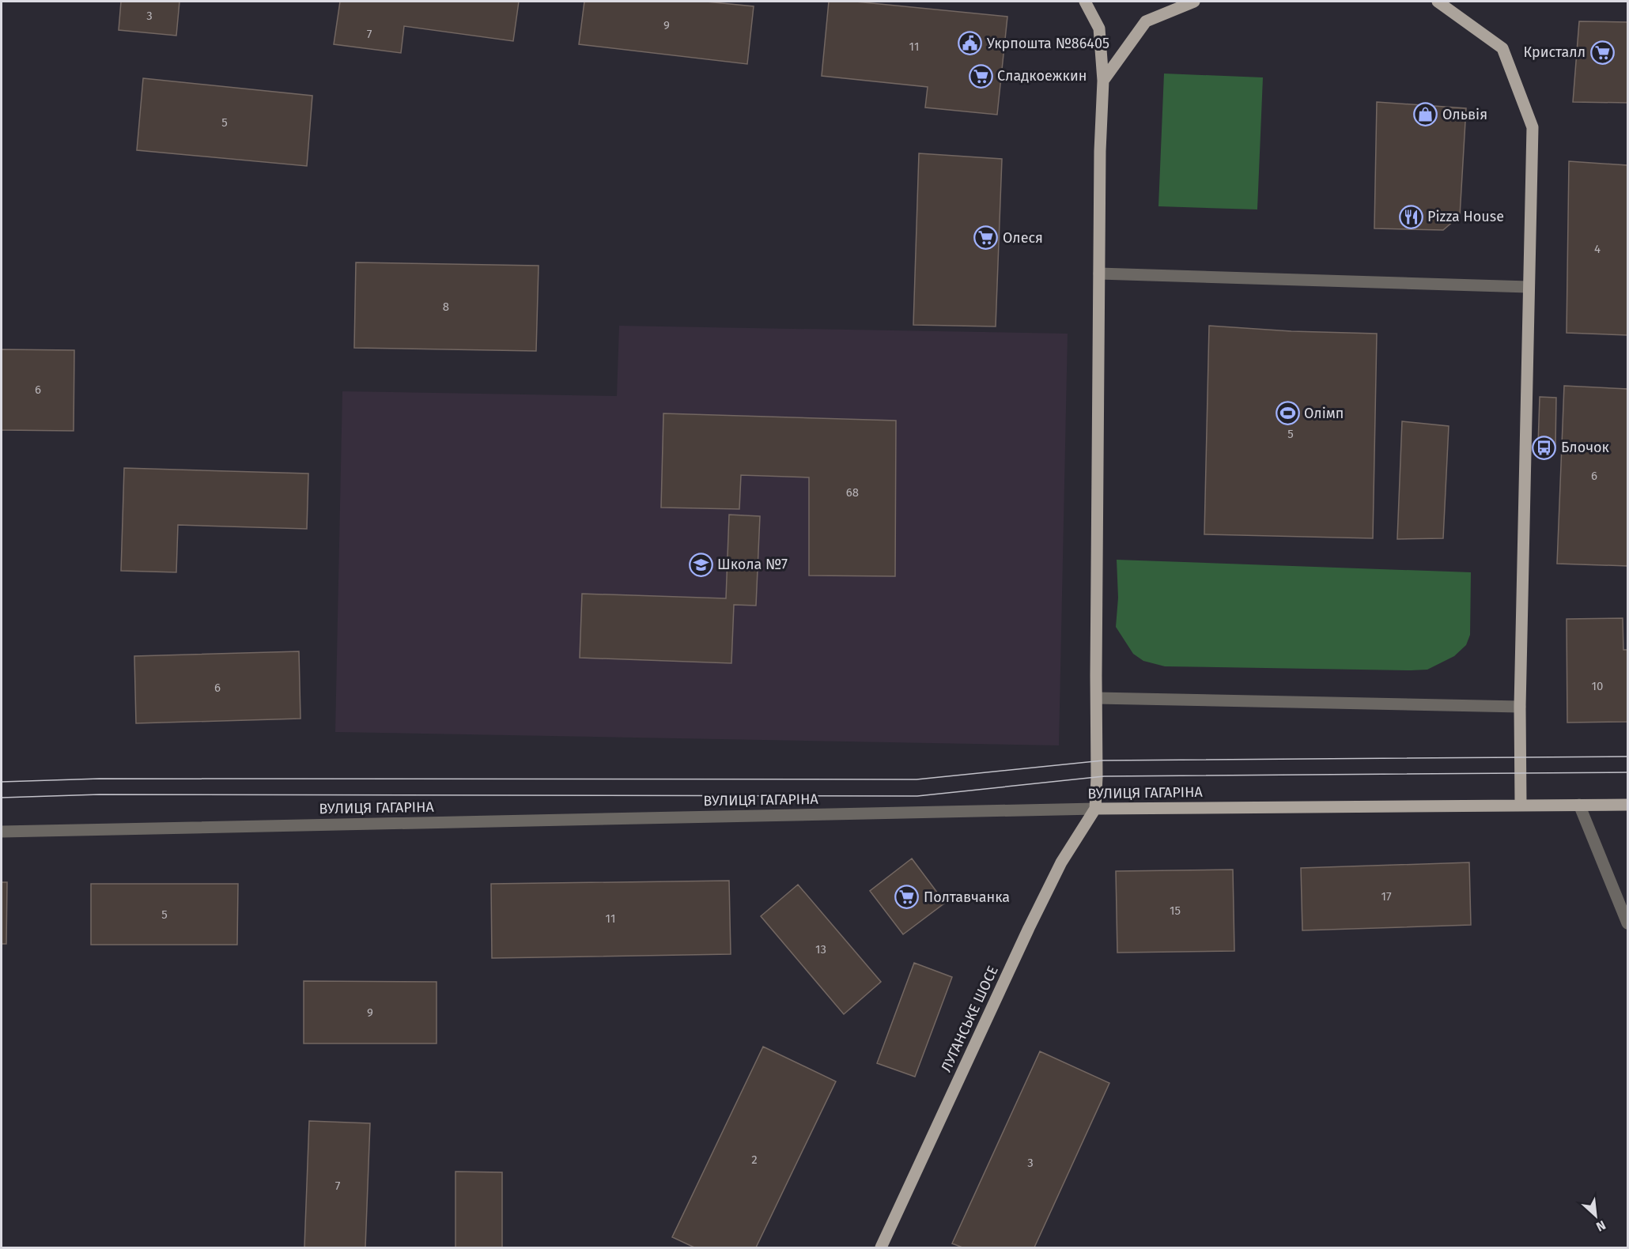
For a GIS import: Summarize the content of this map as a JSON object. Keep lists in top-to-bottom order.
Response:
{
  "streets": {
    "main road": ["ВУЛИЦЯ ГАГАРІНА", "ЛУГАНСЬКЕ ШОСЕ"]
  },
  "crossings": [
    ["ВУЛИЦЯ ГАГАРІНА", "ЛУГАНСЬКЕ ШОСЕ"]
  ],
  "places": {
    "public building": ["Укрпошта №86405"],
    "supermarket": [
      "Кристалл",
      "Сладкоежкин",
      "Олеся",
      "Полтавчанка"
    ],
    "shop": ["Ольвія"],
    "restaurant": ["Pizza House"],
    "sports": ["Олімп"],
    "bus stop": ["Блочок"],
    "school or university": ["Школа №7"]
  },
  "house_numbers": [
    "3",
    "9",
    "7",
    "11",
    "5",
    "4",
    "8",
    "6",
    "5",
    "6",
    "68",
    "10",
    "6",
    "17",
    "15",
    "5",
    "11",
    "13",
    "9",
    "2",
    "3",
    "7"
  ],
  "north": "bottom right"
}
